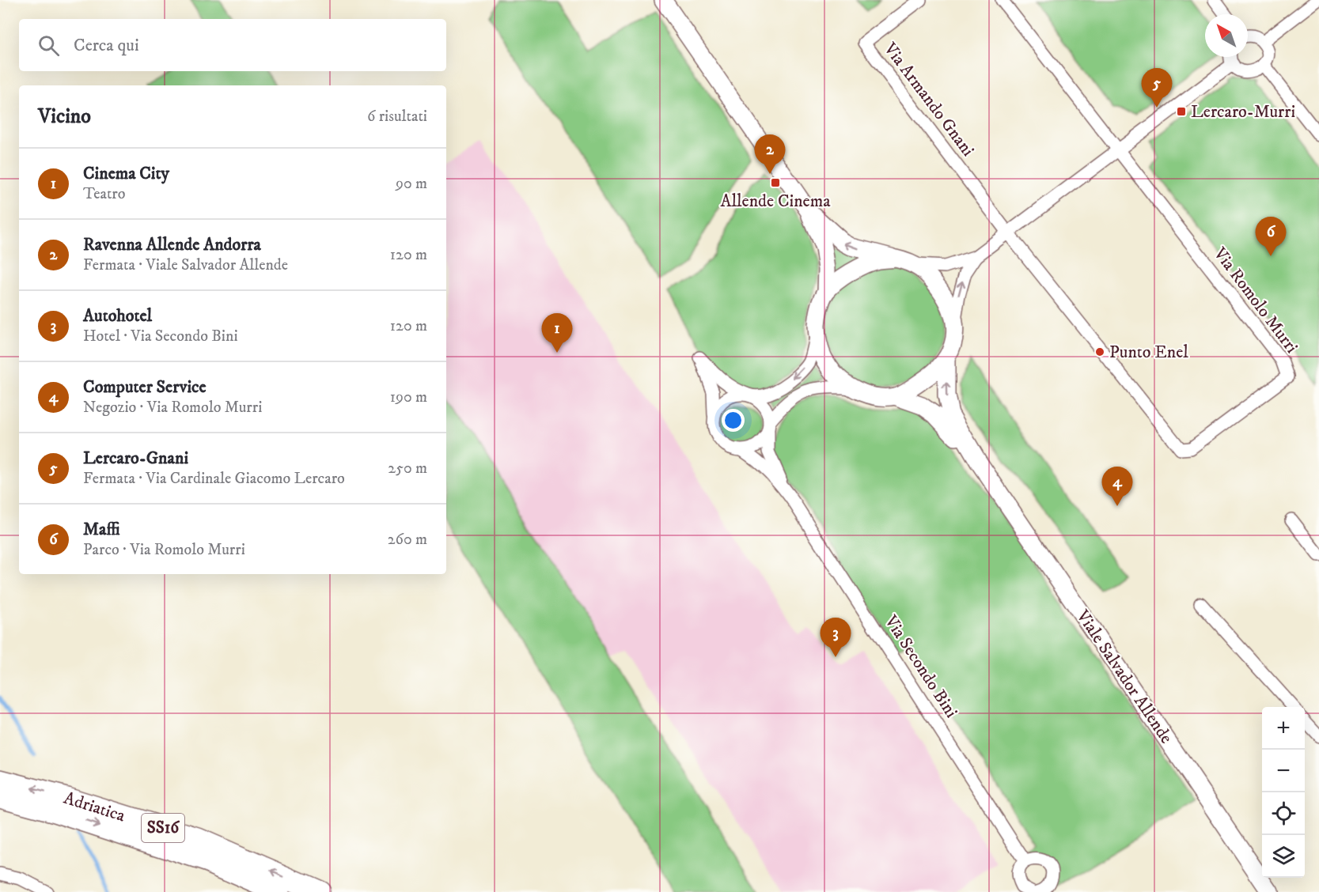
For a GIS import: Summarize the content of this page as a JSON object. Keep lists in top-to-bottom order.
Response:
{
  "streets": {
    "highway": ["Adriatica", "SS16"],
    "main road": ["Viale Salvador Allende"],
    "street": ["Via Armando Gnani", "Via Romolo Murri", "Via Secondo Bini"]
  },
  "crossings": [
    ["Via Armando Gnani", "Via Romolo Murri"]
  ],
  "places": {
    "transit": ["Lercaro-Murri", "Allende Cinema"],
    "other": ["Punto Enel"]
  },
  "north": "top left",
  "page": {
    "search": "Cerca qui",
    "pins": [
      "5",
      "2",
      "6",
      "1",
      "4",
      "3"
    ],
    "heading": ["Vicino", "6 risultati"],
    "list": [
      {
        "mark": "1",
        "name": "Cinema City",
        "note": "Teatro",
        "value": "90 m"
      },
      {
        "mark": "2",
        "name": "Ravenna Allende Andorra",
        "note": "Fermata · Viale Salvador Allende",
        "value": "120 m"
      },
      {
        "mark": "3",
        "name": "Autohotel",
        "note": "Hotel · Via Secondo Bini",
        "value": "120 m"
      },
      {
        "mark": "4",
        "name": "Computer Service",
        "note": "Negozio · Via Romolo Murri",
        "value": "190 m"
      },
      {
        "mark": "5",
        "name": "Lercaro-Gnani",
        "note": "Fermata · Via Cardinale Giacomo Lercaro",
        "value": "250 m"
      },
      {
        "mark": "6",
        "name": "Maffi",
        "note": "Parco · Via Romolo Murri",
        "value": "260 m"
      }
    ],
    "map_buttons": ["+", "−"]
  }
}
